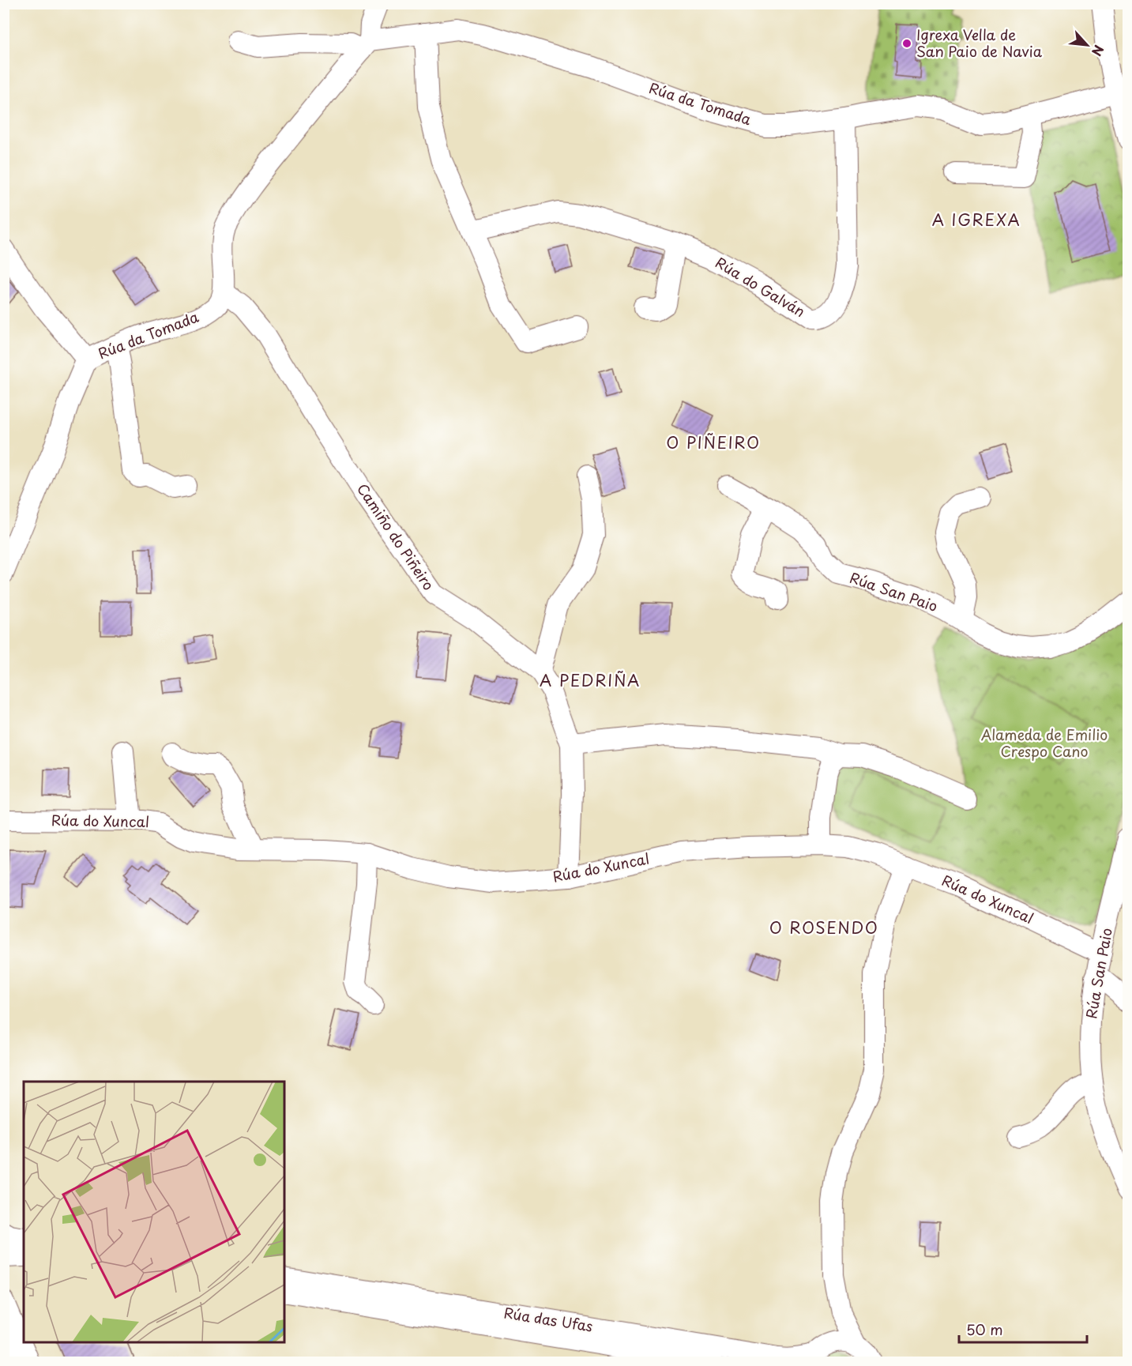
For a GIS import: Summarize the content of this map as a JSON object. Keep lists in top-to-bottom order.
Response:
{
  "streets": {
    "street": [
      "Rúa da Tomada",
      "Rúa do Galván",
      "Camiño do Piñeiro",
      "Rúa San Paio",
      "Rúa do Xuncal",
      "Rúa das Ufas"
    ]
  },
  "crossings": [
    ["Rúa da Tomada", "Rúa do Galván"],
    ["Rúa da Tomada", "Camiño do Piñeiro"],
    ["Camiño do Piñeiro", "Rúa do Xuncal"],
    ["Rúa San Paio", "Rúa do Xuncal"]
  ],
  "districts": [
    "A IGREXA",
    "O PIÑEIRO",
    "A PEDRIÑA",
    "O ROSENDO"
  ],
  "parks": ["Alameda de Emilio Crespo Cano"],
  "places": ["Igrexa Vella de San Paio de Navia"],
  "scale_bar": "50 m",
  "north": "bottom right"
}
